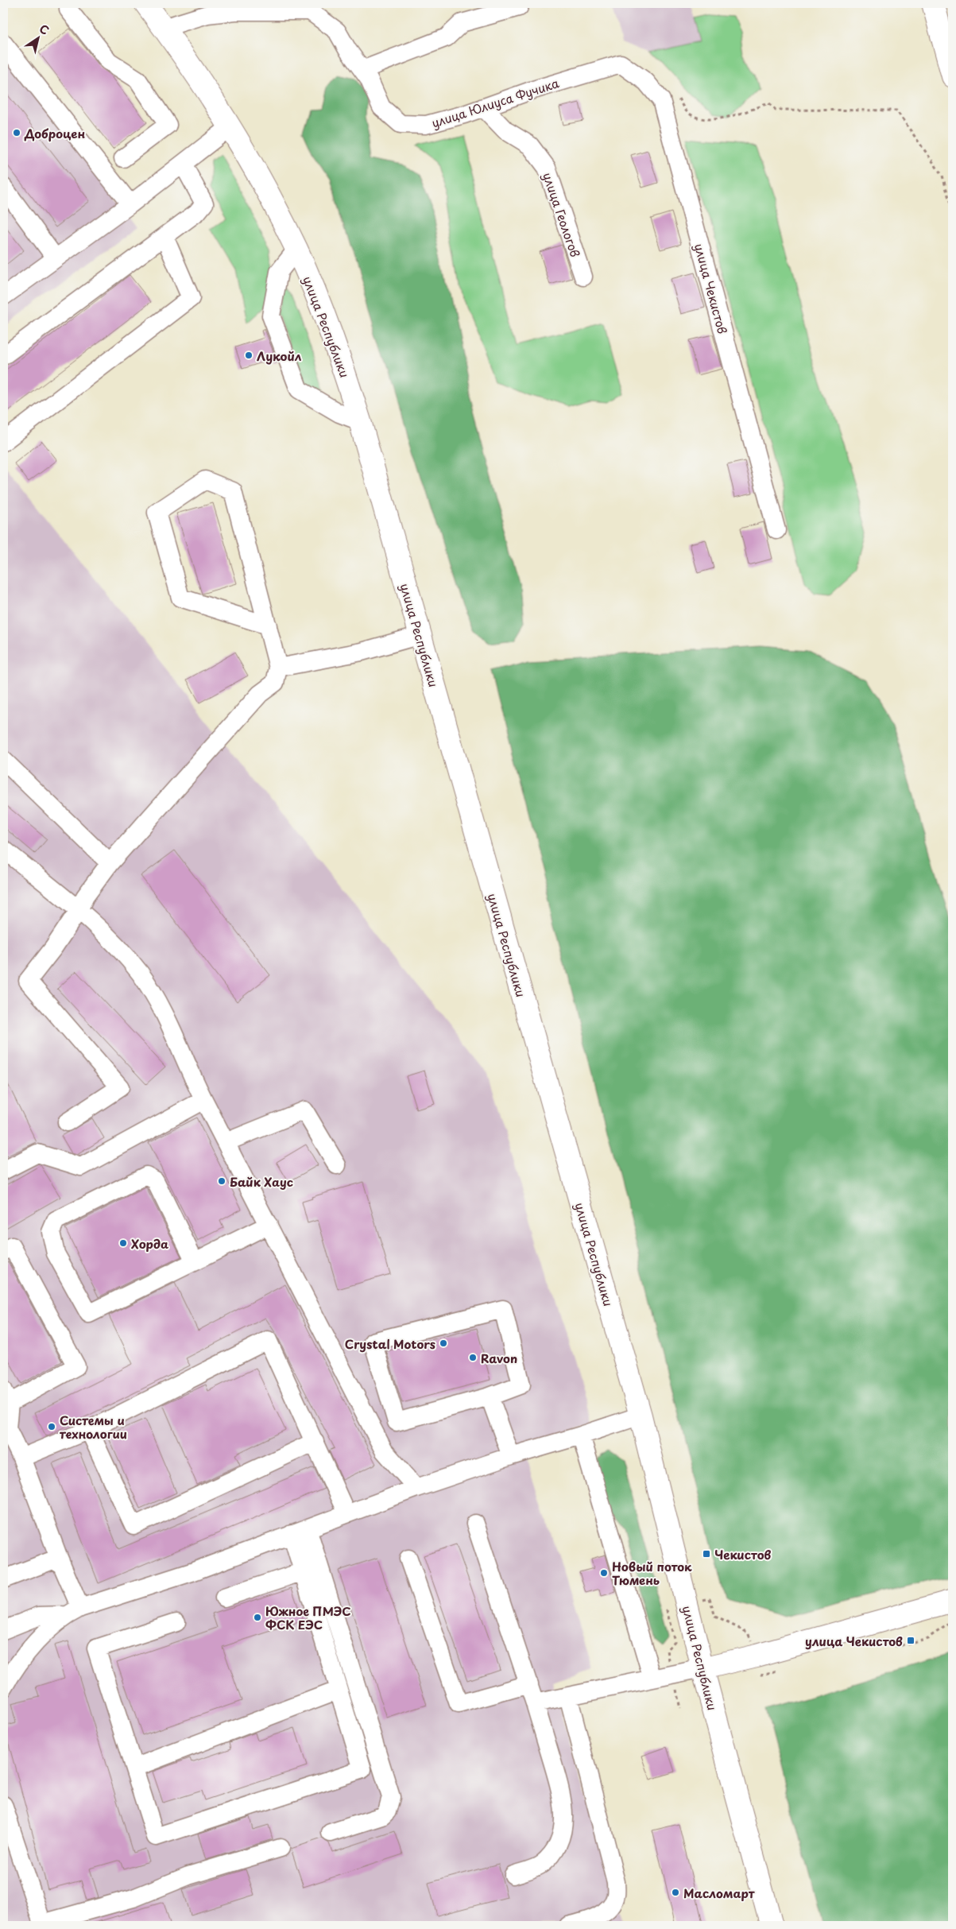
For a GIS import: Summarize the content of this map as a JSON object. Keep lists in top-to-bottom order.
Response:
{
  "streets": {
    "main road": ["улица Республики"],
    "street": ["улица Юлиуса Фучика", "улица Геологов", "улица Чекистов"]
  },
  "crossings": [
    ["улица Юлиуса Фучика", "улица Геологов"],
    ["улица Юлиуса Фучика", "улица Чекистов"],
    ["улица Юлиуса Фучика", "улица Республики"]
  ],
  "places": {
    "other": [
      "Доброцен",
      "Лукойл",
      "Байк Хаус",
      "Хорда",
      "Crystal Motors",
      "Ravon",
      "Системы и технологии",
      "Новый поток Тюмень",
      "Южное ПМЭС ФСК ЕЭС",
      "Масломарт"
    ],
    "transit": ["Чекистов", "улица Чекистов"]
  },
  "north": "top right"
}
